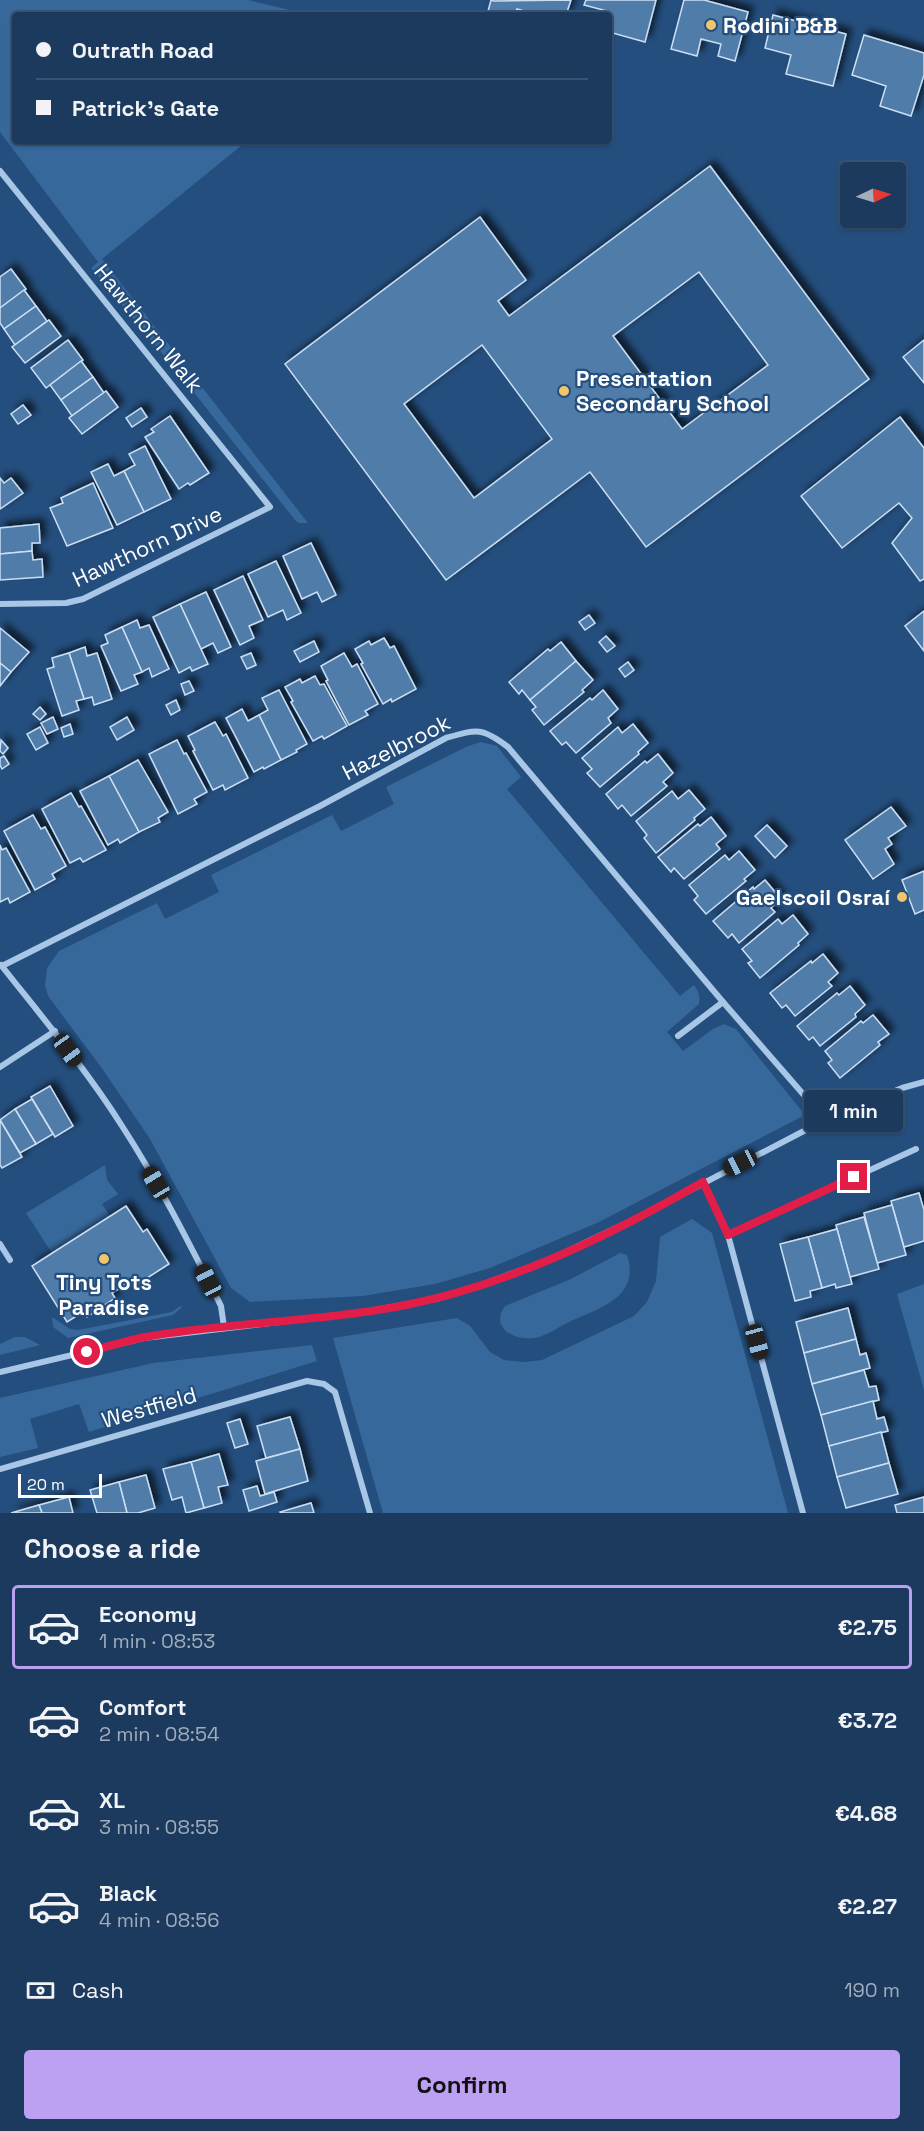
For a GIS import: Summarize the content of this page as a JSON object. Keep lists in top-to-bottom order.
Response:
{
  "streets": {
    "street": [
      "Hawthorn Walk",
      "Hawthorn Drive",
      "Hazelbrook",
      "Westfield"
    ]
  },
  "crossings": [
    ["Hawthorn Walk", "Hawthorn Drive"]
  ],
  "places": [
    "Rodini B&B",
    "Presentation Secondary School",
    "Gaelscoil Osraí",
    "Tiny Tots Paradise"
  ],
  "scale_bar": "20 m",
  "north": "right",
  "page": {
    "banner": ["Outrath Road", "Patrick's Gate"],
    "bubble": "1 min",
    "scale": "20 m",
    "heading": "Choose a ride",
    "list": [
      {
        "name": "Economy",
        "note": "1 min · 08:53",
        "value": "€2.75"
      },
      {
        "name": "Comfort",
        "note": "2 min · 08:54",
        "value": "€3.72"
      },
      {
        "name": "XL",
        "note": "3 min · 08:55",
        "value": "€4.68"
      },
      {
        "name": "Black",
        "note": "4 min · 08:56",
        "value": "€2.27"
      }
    ],
    "pay": ["Cash", "190 m"],
    "buttons": "Confirm"
  }
}
